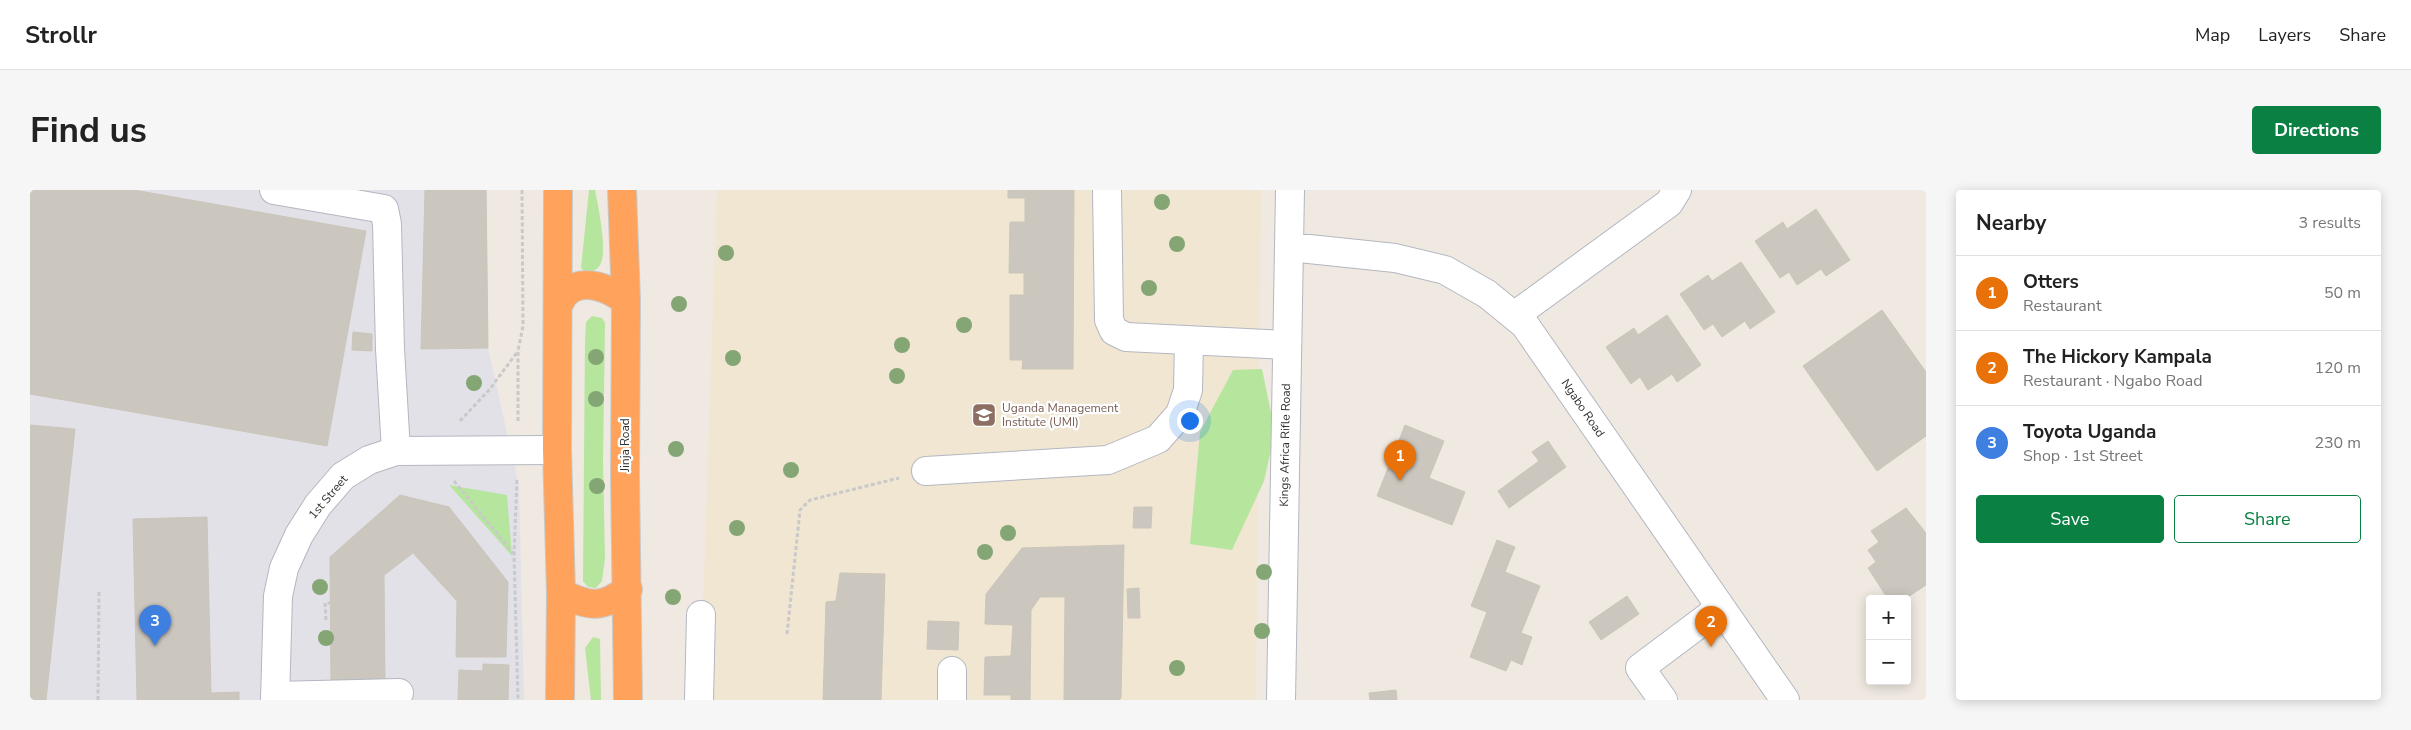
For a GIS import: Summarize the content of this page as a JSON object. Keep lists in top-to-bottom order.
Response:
{
  "streets": {
    "highway": ["Jinja Road"],
    "street": ["Ngabo Road", "Kings Africa Rifle Road", "1st Street"]
  },
  "crossings": [
    ["Ngabo Road", "Kings Africa Rifle Road"]
  ],
  "places": {
    "school or university": ["Uganda Management Institute (UMI)"]
  },
  "page": {
    "header": "Strollr",
    "nav": ["Map", "Layers", "Share"],
    "buttons": [
      "Directions",
      ["Save", "Share"]
    ],
    "title": "Find us",
    "heading": ["Nearby", "3 results"],
    "list": [
      {
        "mark": "1",
        "name": "Otters",
        "note": "Restaurant",
        "value": "50 m"
      },
      {
        "mark": "2",
        "name": "The Hickory Kampala",
        "note": "Restaurant · Ngabo Road",
        "value": "120 m"
      },
      {
        "mark": "3",
        "name": "Toyota Uganda",
        "note": "Shop · 1st Street",
        "value": "230 m"
      }
    ],
    "pins": ["1", "3", "2"],
    "map_buttons": ["+", "−"]
  }
}
